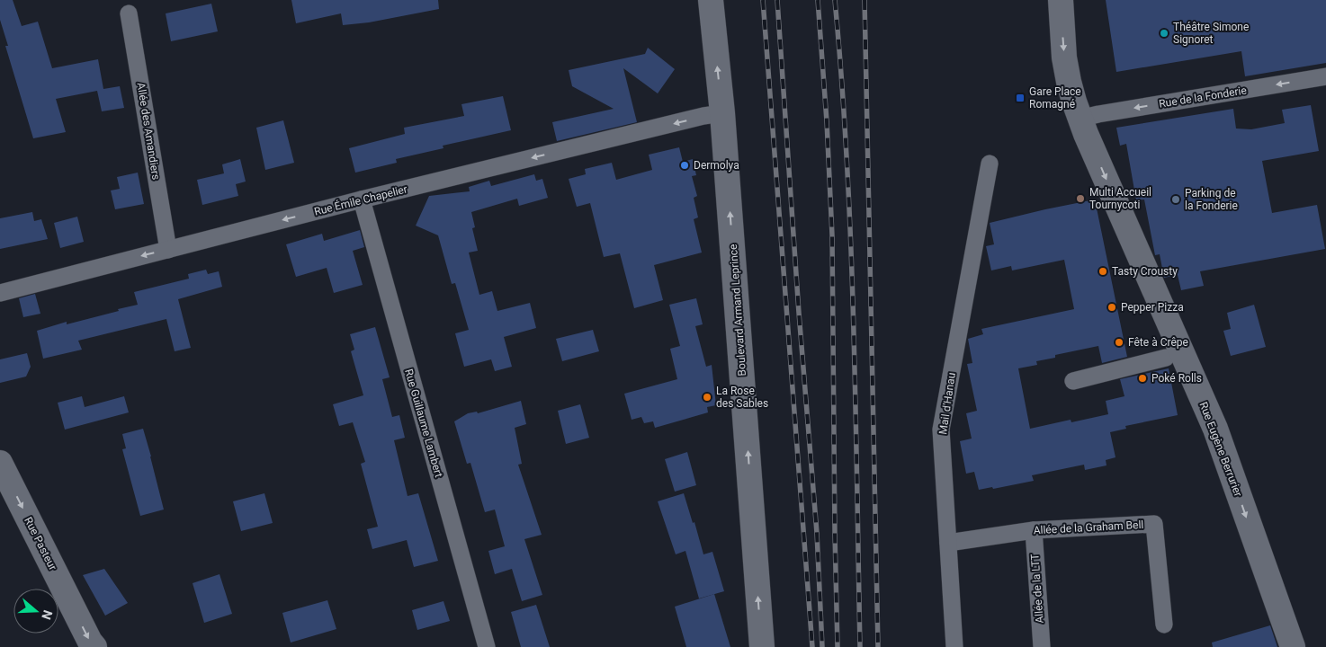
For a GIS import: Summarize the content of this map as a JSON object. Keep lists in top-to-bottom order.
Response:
{
  "streets": {
    "street": [
      "Rue de la Fonderie",
      "Allée des Amandiers",
      "Rue Émile Chapelier",
      "Boulevard Armand Leprince",
      "Mail d'Hanau",
      "Rue Guillaume Lambert",
      "Rue Eugène Berrurier",
      "Allée de la Graham Bell",
      "Rue Pasteur",
      "Allée de la LTT"
    ]
  },
  "crossings": [
    ["Rue de la Fonderie", "Rue Eugène Berrurier"],
    ["Allée des Amandiers", "Rue Émile Chapelier"],
    ["Rue Émile Chapelier", "Boulevard Armand Leprince"],
    ["Rue Émile Chapelier", "Rue Guillaume Lambert"],
    ["Mail d'Hanau", "Allée de la Graham Bell"],
    ["Allée de la Graham Bell", "Allée de la LTT"]
  ],
  "one_way": [
    "Rue de la Fonderie",
    "Rue Émile Chapelier",
    "Boulevard Armand Leprince",
    "Rue Eugène Berrurier",
    "Rue Pasteur"
  ],
  "places": {
    "other": [
      "Théâtre Simone Signoret",
      "Dermolya",
      "Multi Accueil Tournycoti",
      "Parking de la Fonderie",
      "Tasty Crousty",
      "Pepper Pizza",
      "Fête à Crêpe",
      "Poké Rolls",
      "La Rose des Sables"
    ],
    "transit": ["Gare Place Romagné"]
  },
  "north": "right"
}
